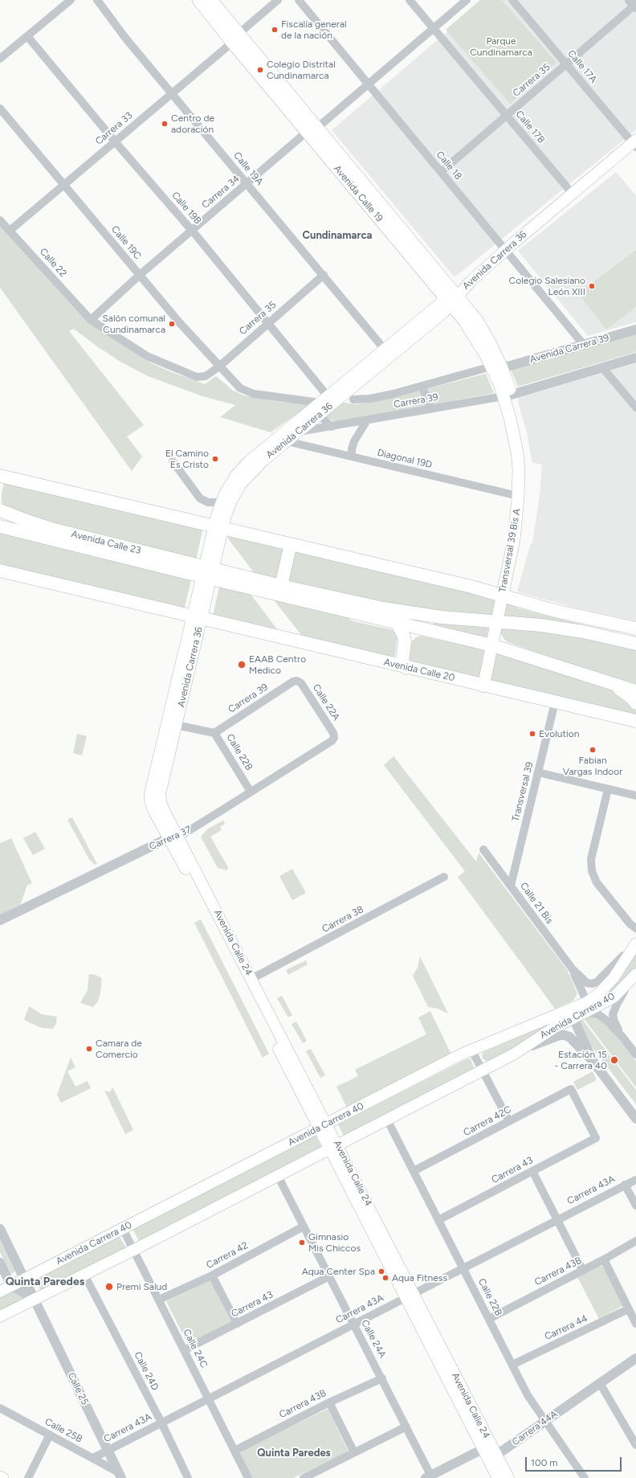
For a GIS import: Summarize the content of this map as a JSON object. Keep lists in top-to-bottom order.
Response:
{
  "streets": {
    "highway": ["Avenida Calle 23", "Avenida Calle 20"],
    "main road": [
      "Avenida Calle 19",
      "Avenida Carrera 36",
      "Transversal 39 Bis A",
      "Avenida Calle 24",
      "Avenida Carrera 40"
    ],
    "street": [
      "Calle 17A",
      "Carrera 35",
      "Calle 17B",
      "Carrera 33",
      "Calle 18",
      "Calle 19A",
      "Carrera 34",
      "Calle 19B",
      "Calle 19C",
      "Calle 22",
      "Avenida Carrera 39",
      "Carrera 39",
      "Diagonal 19D",
      "Calle 22A",
      "Calle 22B",
      "Transversal 39",
      "Carrera 37",
      "Calle 21 Bis",
      "Carrera 38",
      "Carrera 42C",
      "Carrera 43",
      "Carrera 43A",
      "Carrera 42",
      "Carrera 43B",
      "Carrera 44",
      "Calle 24A",
      "Calle 24C",
      "Calle 24D",
      "Calle 25",
      "Carrera 44A",
      "Calle 25B"
    ]
  },
  "crossings": [
    ["Calle 17A", "Carrera 35"],
    ["Calle 17A", "Avenida Carrera 36"],
    ["Carrera 35", "Calle 17B"],
    ["Carrera 35", "Calle 18"],
    ["Carrera 35", "Calle 19A"],
    ["Carrera 35", "Calle 19B"],
    ["Carrera 35", "Calle 19C"],
    ["Carrera 35", "Calle 22"],
    ["Calle 17B", "Carrera 34"],
    ["Calle 17B", "Avenida Carrera 36"],
    ["Carrera 33", "Calle 19A"],
    ["Carrera 33", "Avenida Calle 19"],
    ["Carrera 33", "Calle 19B"],
    ["Carrera 33", "Calle 19C"],
    ["Carrera 33", "Calle 22"],
    ["Calle 18", "Carrera 34"],
    ["Calle 18", "Avenida Carrera 36"],
    ["Calle 18", "Avenida Carrera 39"],
    ["Calle 19A", "Carrera 34"],
    ["Calle 19A", "Avenida Carrera 36"],
    ["Carrera 34", "Avenida Calle 19"],
    ["Carrera 34", "Calle 19B"],
    ["Carrera 34", "Calle 19C"],
    ["Carrera 34", "Calle 22"],
    ["Avenida Calle 19", "Avenida Carrera 36"],
    ["Avenida Calle 19", "Avenida Carrera 39"],
    ["Avenida Calle 19", "Carrera 39"],
    ["Avenida Calle 19", "Transversal 39 Bis A"],
    ["Calle 19B", "Calle 19C"],
    ["Calle 19B", "Avenida Carrera 36"],
    ["Calle 19C", "Avenida Carrera 36"],
    ["Avenida Carrera 36", "Carrera 39"],
    ["Avenida Carrera 36", "Diagonal 19D"],
    ["Avenida Carrera 36", "Avenida Calle 23"],
    ["Avenida Carrera 36", "Avenida Calle 20"],
    ["Avenida Carrera 36", "Calle 22B"],
    ["Avenida Carrera 36", "Carrera 37"],
    ["Avenida Carrera 36", "Avenida Calle 24"],
    ["Avenida Carrera 39", "Carrera 39"],
    ["Carrera 39", "Transversal 39 Bis A"],
    ["Carrera 39", "Calle 22A"],
    ["Carrera 39", "Calle 22B"],
    ["Diagonal 19D", "Transversal 39 Bis A"],
    ["Transversal 39 Bis A", "Avenida Calle 20"],
    ["Avenida Calle 20", "Transversal 39"],
    ["Calle 22A", "Carrera 37"],
    ["Calle 22B", "Carrera 37"],
    ["Calle 22B", "Avenida Carrera 40"],
    ["Calle 22B", "Carrera 42C"],
    ["Calle 22B", "Carrera 43"],
    ["Calle 22B", "Carrera 43A"],
    ["Calle 22B", "Carrera 43B"],
    ["Calle 22B", "Carrera 44"],
    ["Calle 22B", "Carrera 44A"],
    ["Transversal 39", "Calle 21 Bis"],
    ["Carrera 37", "Avenida Calle 24"],
    ["Calle 21 Bis", "Avenida Carrera 40"],
    ["Carrera 38", "Avenida Calle 24"],
    ["Avenida Calle 24", "Avenida Carrera 40"],
    ["Avenida Calle 24", "Carrera 43A"],
    ["Avenida Calle 24", "Carrera 44A"],
    ["Avenida Carrera 40", "Calle 24A"],
    ["Avenida Carrera 40", "Calle 24C"],
    ["Avenida Carrera 40", "Calle 24D"],
    ["Avenida Carrera 40", "Calle 25"],
    ["Carrera 42C", "Carrera 43"],
    ["Carrera 43", "Calle 24A"],
    ["Carrera 43", "Calle 24C"],
    ["Carrera 43A", "Calle 24A"],
    ["Carrera 43A", "Calle 24C"],
    ["Carrera 43A", "Calle 24D"],
    ["Carrera 43A", "Calle 25"],
    ["Carrera 43A", "Calle 25B"],
    ["Carrera 42", "Calle 24A"],
    ["Carrera 42", "Calle 24C"],
    ["Carrera 43B", "Calle 24A"],
    ["Carrera 43B", "Calle 24C"],
    ["Calle 24A", "Carrera 44A"],
    ["Calle 25", "Calle 25B"]
  ],
  "districts": ["Cundinamarca", "Quinta Paredes", "Quinta Paredes"],
  "parks": ["Parque Cundinamarca"],
  "places": [
    "Fiscalía general de la nación",
    "Colegio Distrital Cundinamarca",
    "Centro de adoración",
    "Colegio Salesiano León XIII",
    "Salón comunal Cundinamarca",
    "El Camino Es Cristo",
    "EAAB Centro Medico",
    "Evolution",
    "Fabian Vargas Indoor",
    "Camara de Comercio",
    "Estación 15 - Carrera 40",
    "Gimnasio Mis Chiccos",
    "Aqua Center Spa",
    "Aqua Fitness",
    "Premi Salud"
  ],
  "scale_bar": "100 m"
}
